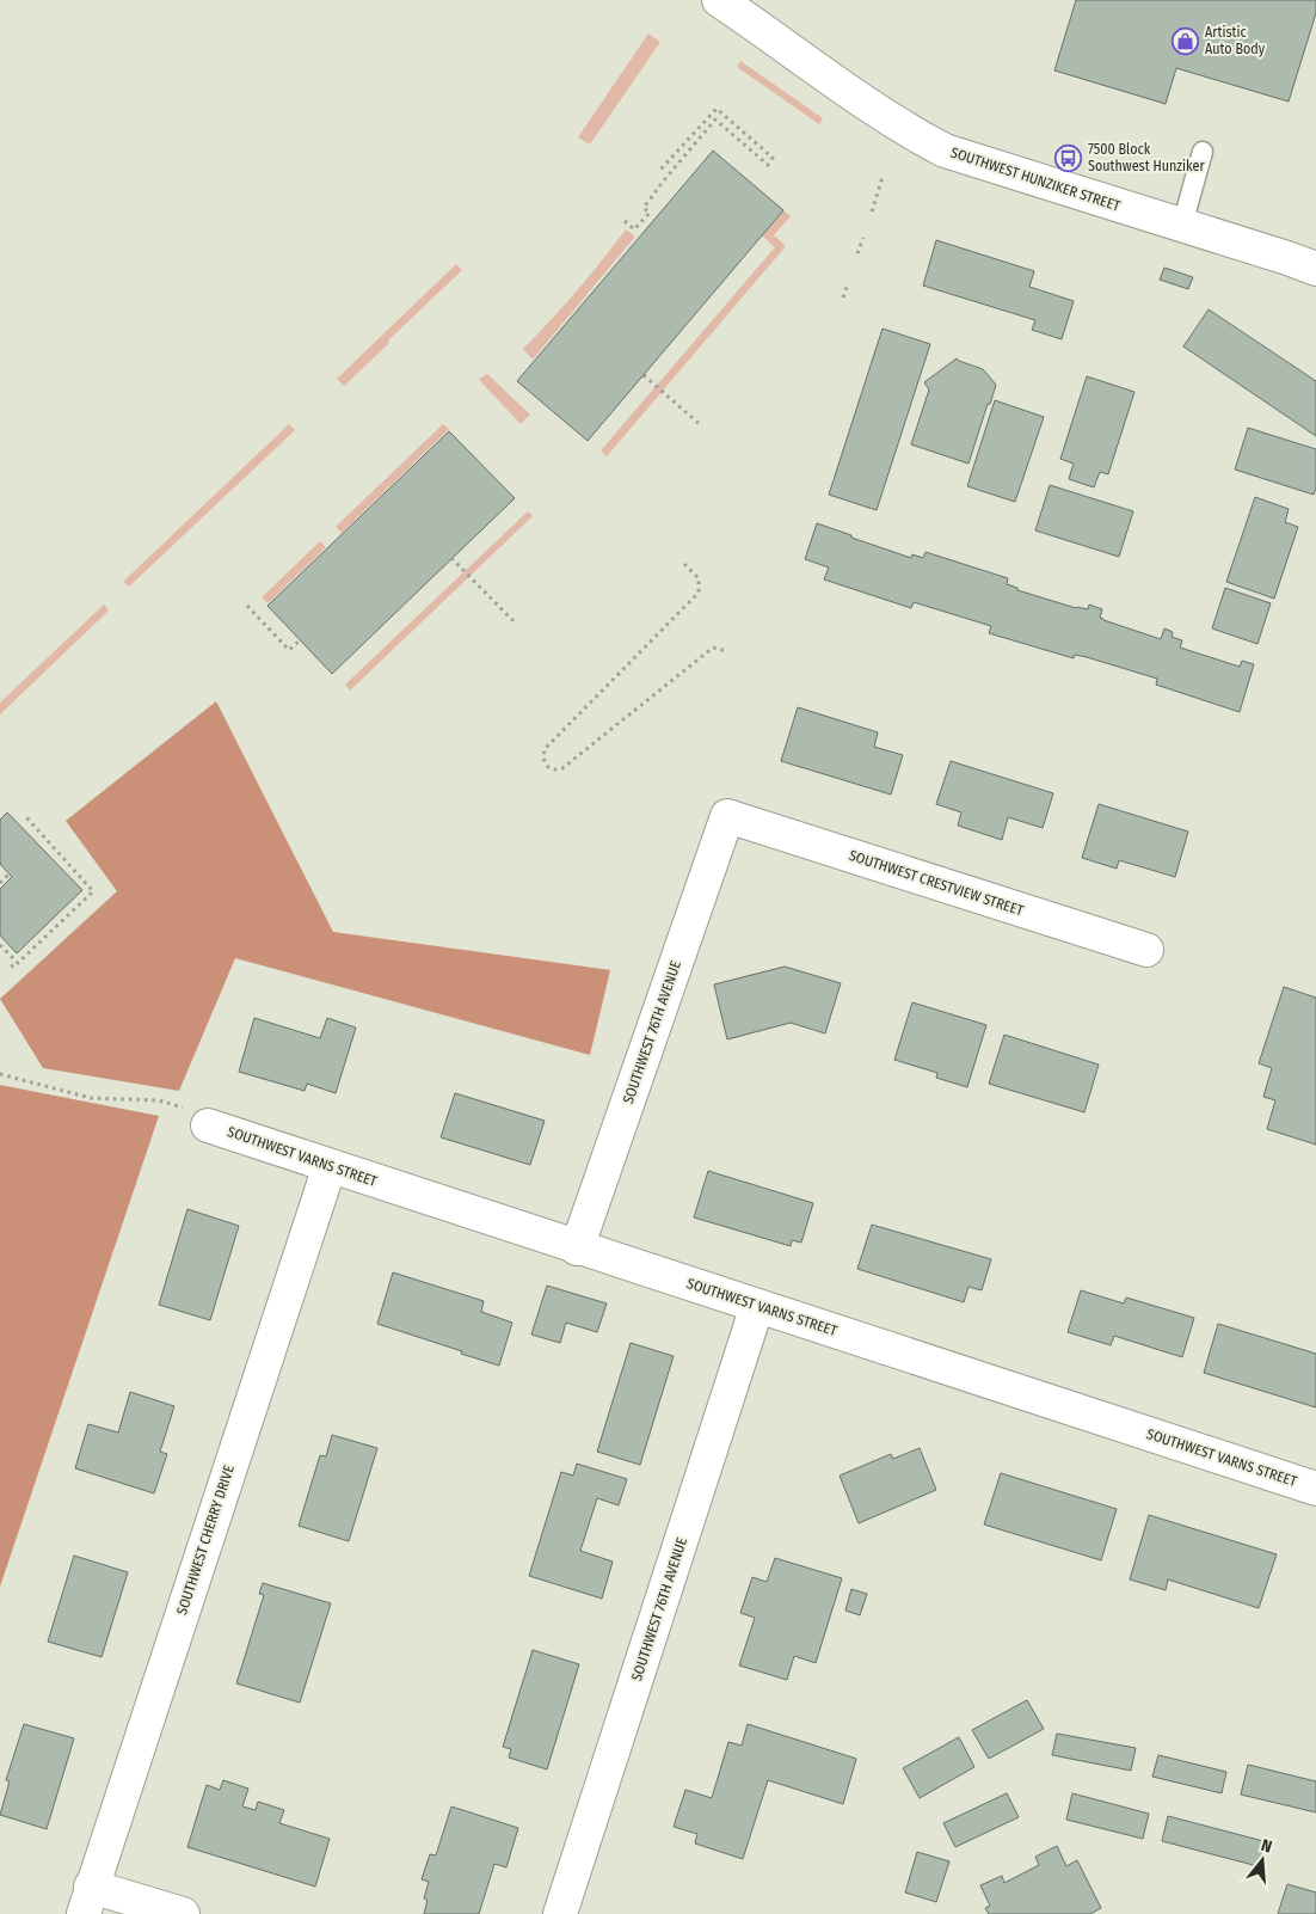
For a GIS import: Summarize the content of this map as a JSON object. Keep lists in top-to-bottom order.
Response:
{
  "streets": {
    "street": [
      "SOUTHWEST HUNZIKER STREET",
      "SOUTHWEST CRESTVIEW STREET",
      "SOUTHWEST 76TH AVENUE",
      "SOUTHWEST VARNS STREET",
      "SOUTHWEST CHERRY DRIVE"
    ]
  },
  "crossings": [
    ["SOUTHWEST CRESTVIEW STREET", "SOUTHWEST 76TH AVENUE"],
    ["SOUTHWEST 76TH AVENUE", "SOUTHWEST VARNS STREET"],
    ["SOUTHWEST VARNS STREET", "SOUTHWEST CHERRY DRIVE"]
  ],
  "places": {
    "shop": ["Artistic Auto Body"],
    "bus stop": ["7500 Block Southwest Hunziker"]
  },
  "north": "top"
}
